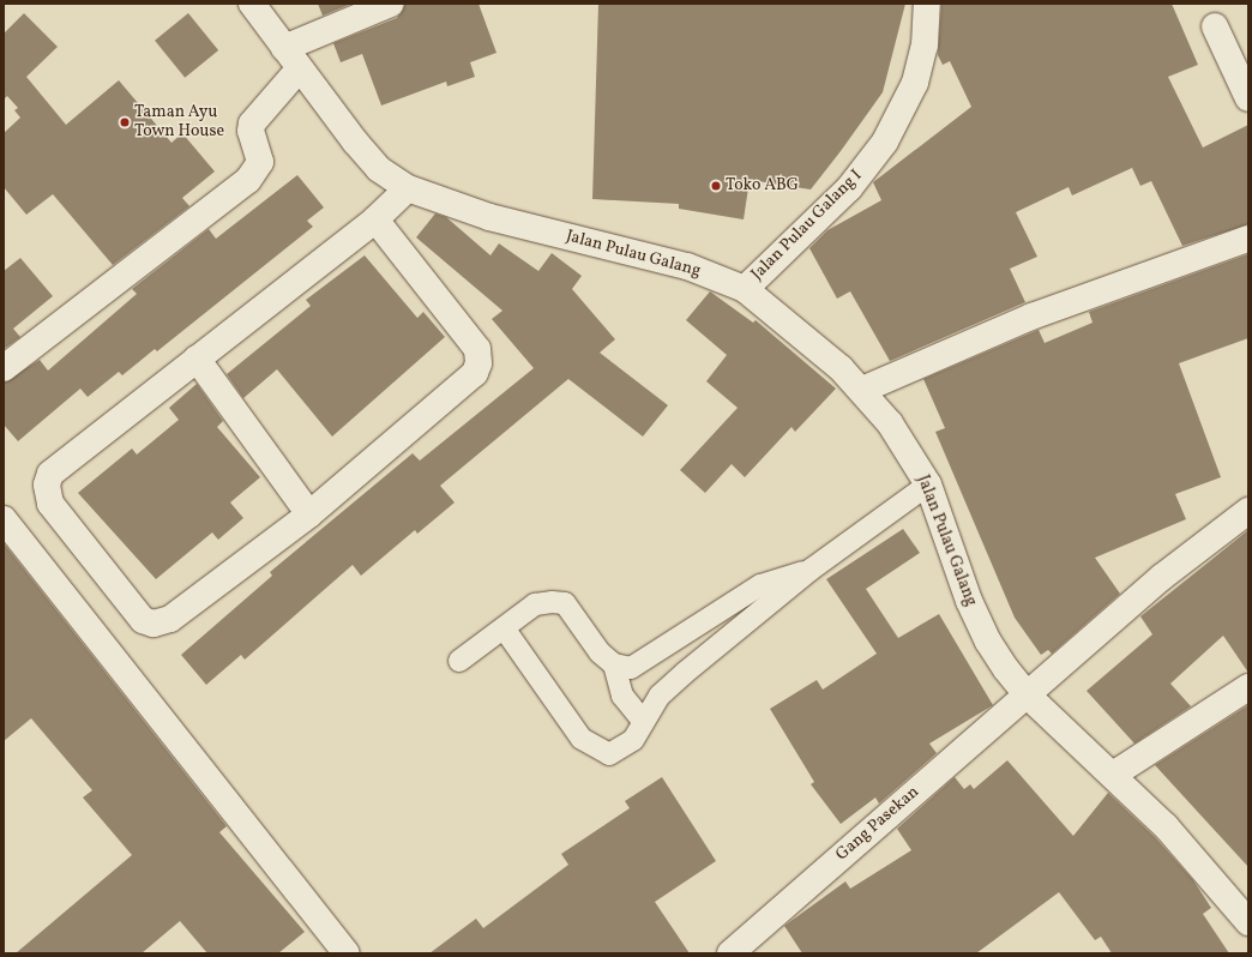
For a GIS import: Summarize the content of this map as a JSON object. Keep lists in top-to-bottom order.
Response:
{
  "streets": {
    "street": ["Jalan Pulau Galang I", "Jalan Pulau Galang", "Gang Pasekan"]
  },
  "crossings": [
    ["Jalan Pulau Galang I", "Jalan Pulau Galang"],
    ["Jalan Pulau Galang", "Gang Pasekan"]
  ],
  "places": ["Taman Ayu Town House", "Toko ABG"]
}
